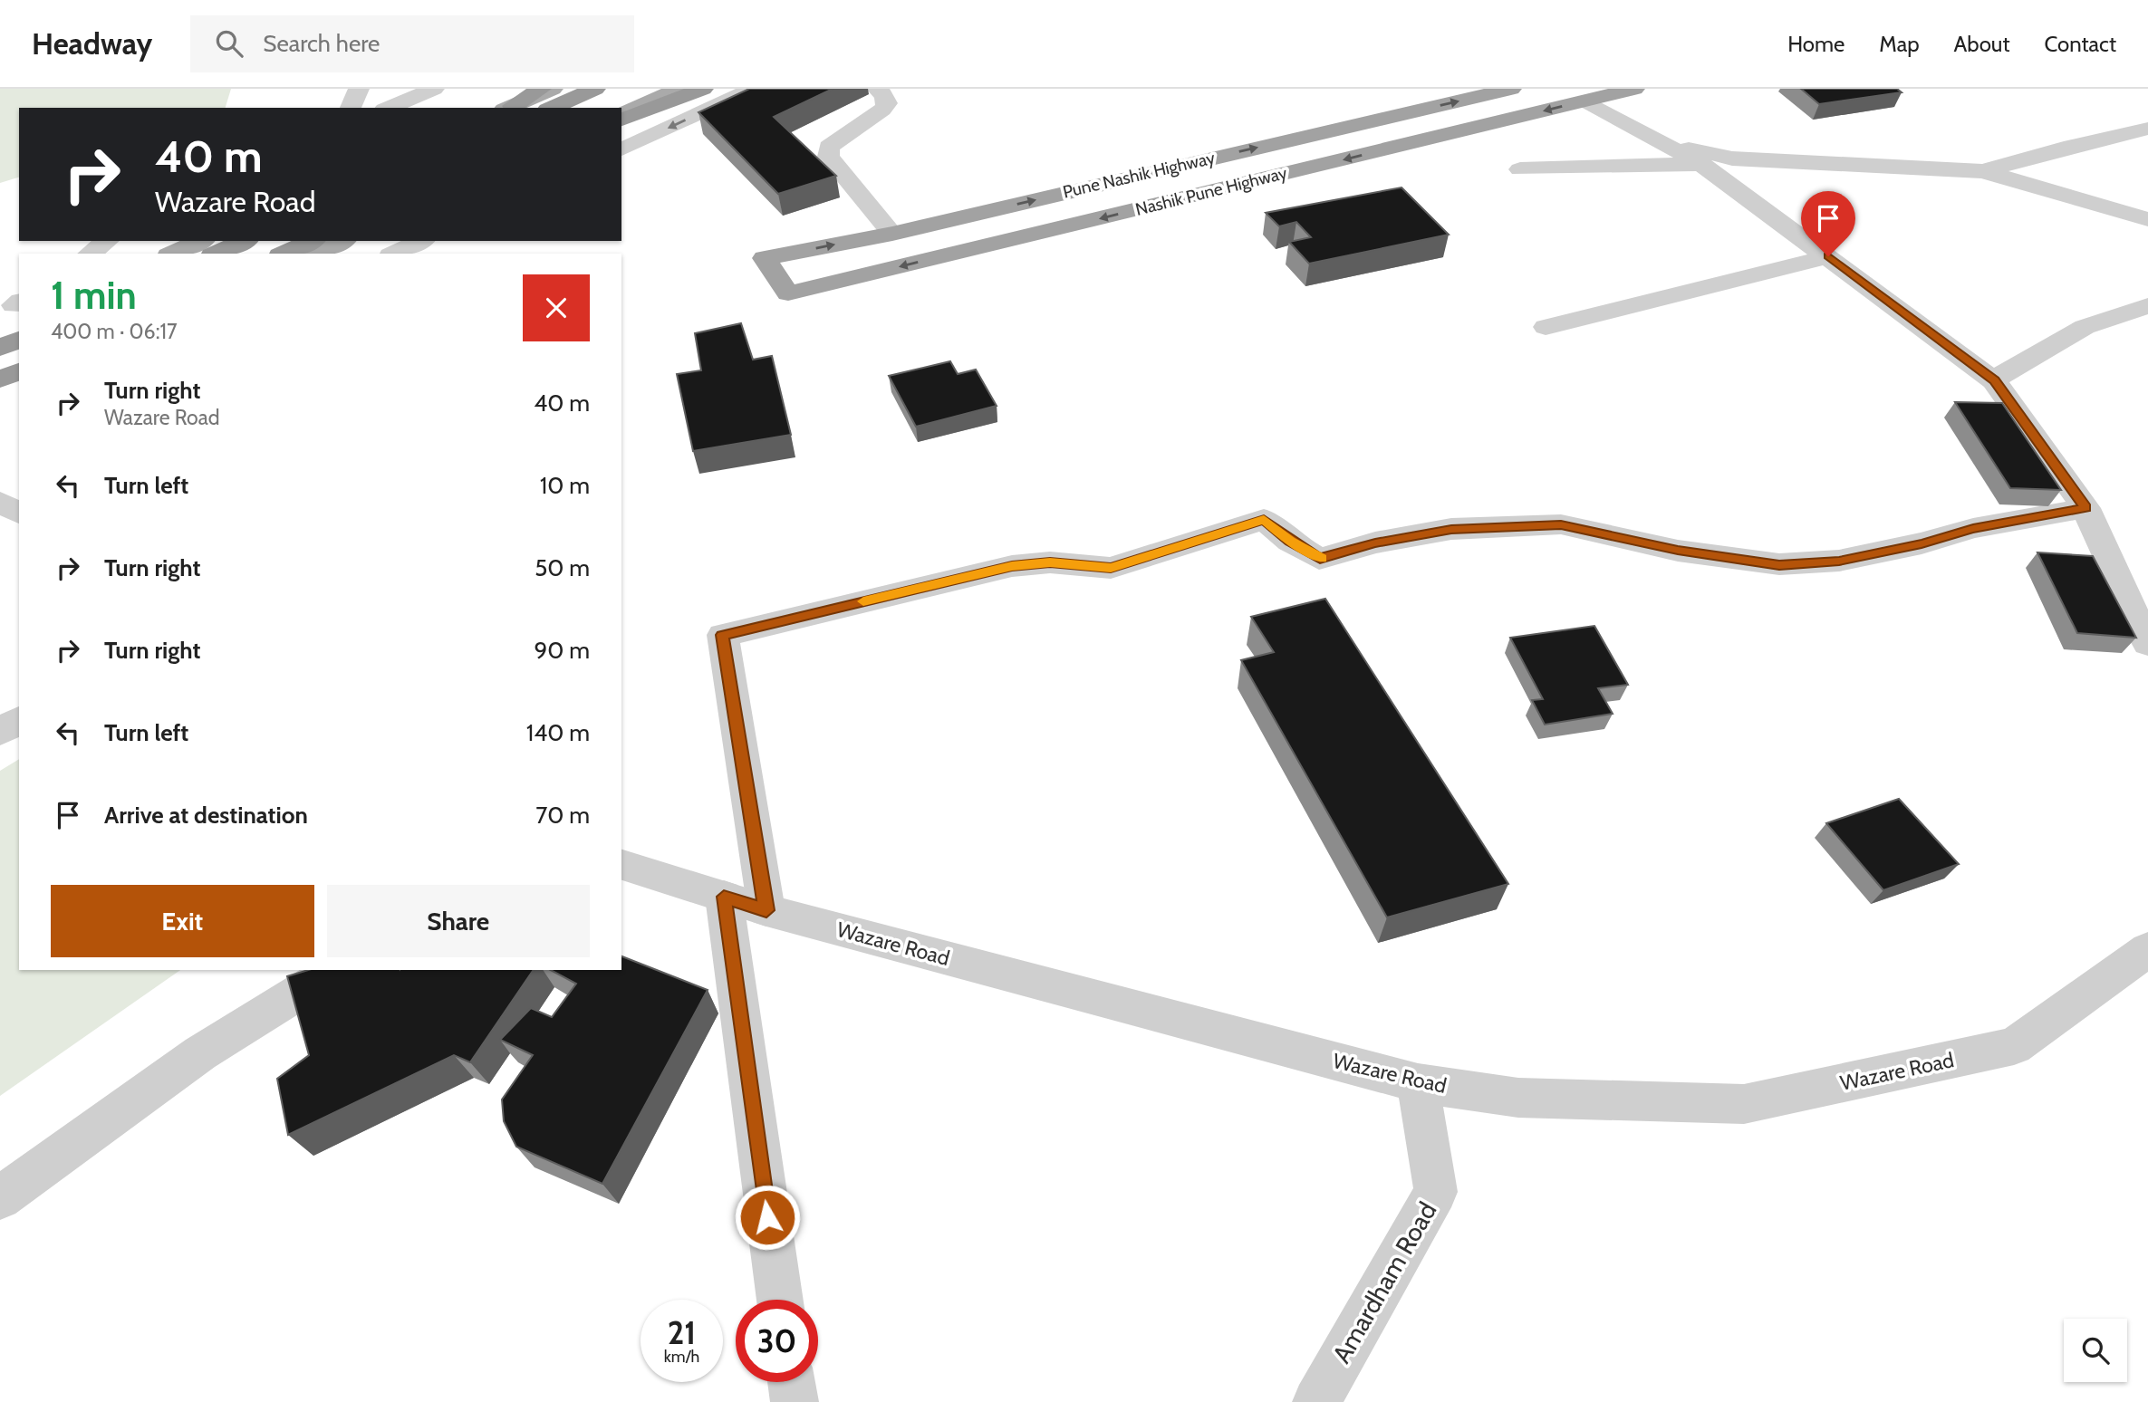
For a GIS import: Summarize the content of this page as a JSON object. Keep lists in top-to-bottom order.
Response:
{
  "streets": {
    "highway": ["Pune Nashik Highway", "Nashik Pune Highway"],
    "street": ["Wazare Road", "Amardham Road"]
  },
  "crossings": [
    ["Pune Nashik Highway", "Nashik Pune Highway"],
    ["Wazare Road", "Amardham Road"]
  ],
  "one_way": ["Pune Nashik Highway", "Nashik Pune Highway"],
  "page": {
    "header": "Headway",
    "search": "Search here",
    "nav": [
      "Home",
      "Map",
      "About",
      "Contact"
    ],
    "turn": ["40 m", "Wazare Road"],
    "heading": ["1 min", "400 m · 06:17"],
    "list": [
      {
        "name": "Turn right",
        "note": "Wazare Road",
        "value": "40 m"
      },
      {
        "name": "Turn left",
        "value": "10 m"
      },
      {
        "name": "Turn right",
        "value": "50 m"
      },
      {
        "name": "Turn right",
        "value": "90 m"
      },
      {
        "name": "Turn left",
        "value": "140 m"
      },
      {
        "name": "Arrive at destination",
        "value": "70 m"
      }
    ],
    "buttons": ["Exit", "Share"],
    "speed": "21 km/h",
    "limit": "30"
  }
}
